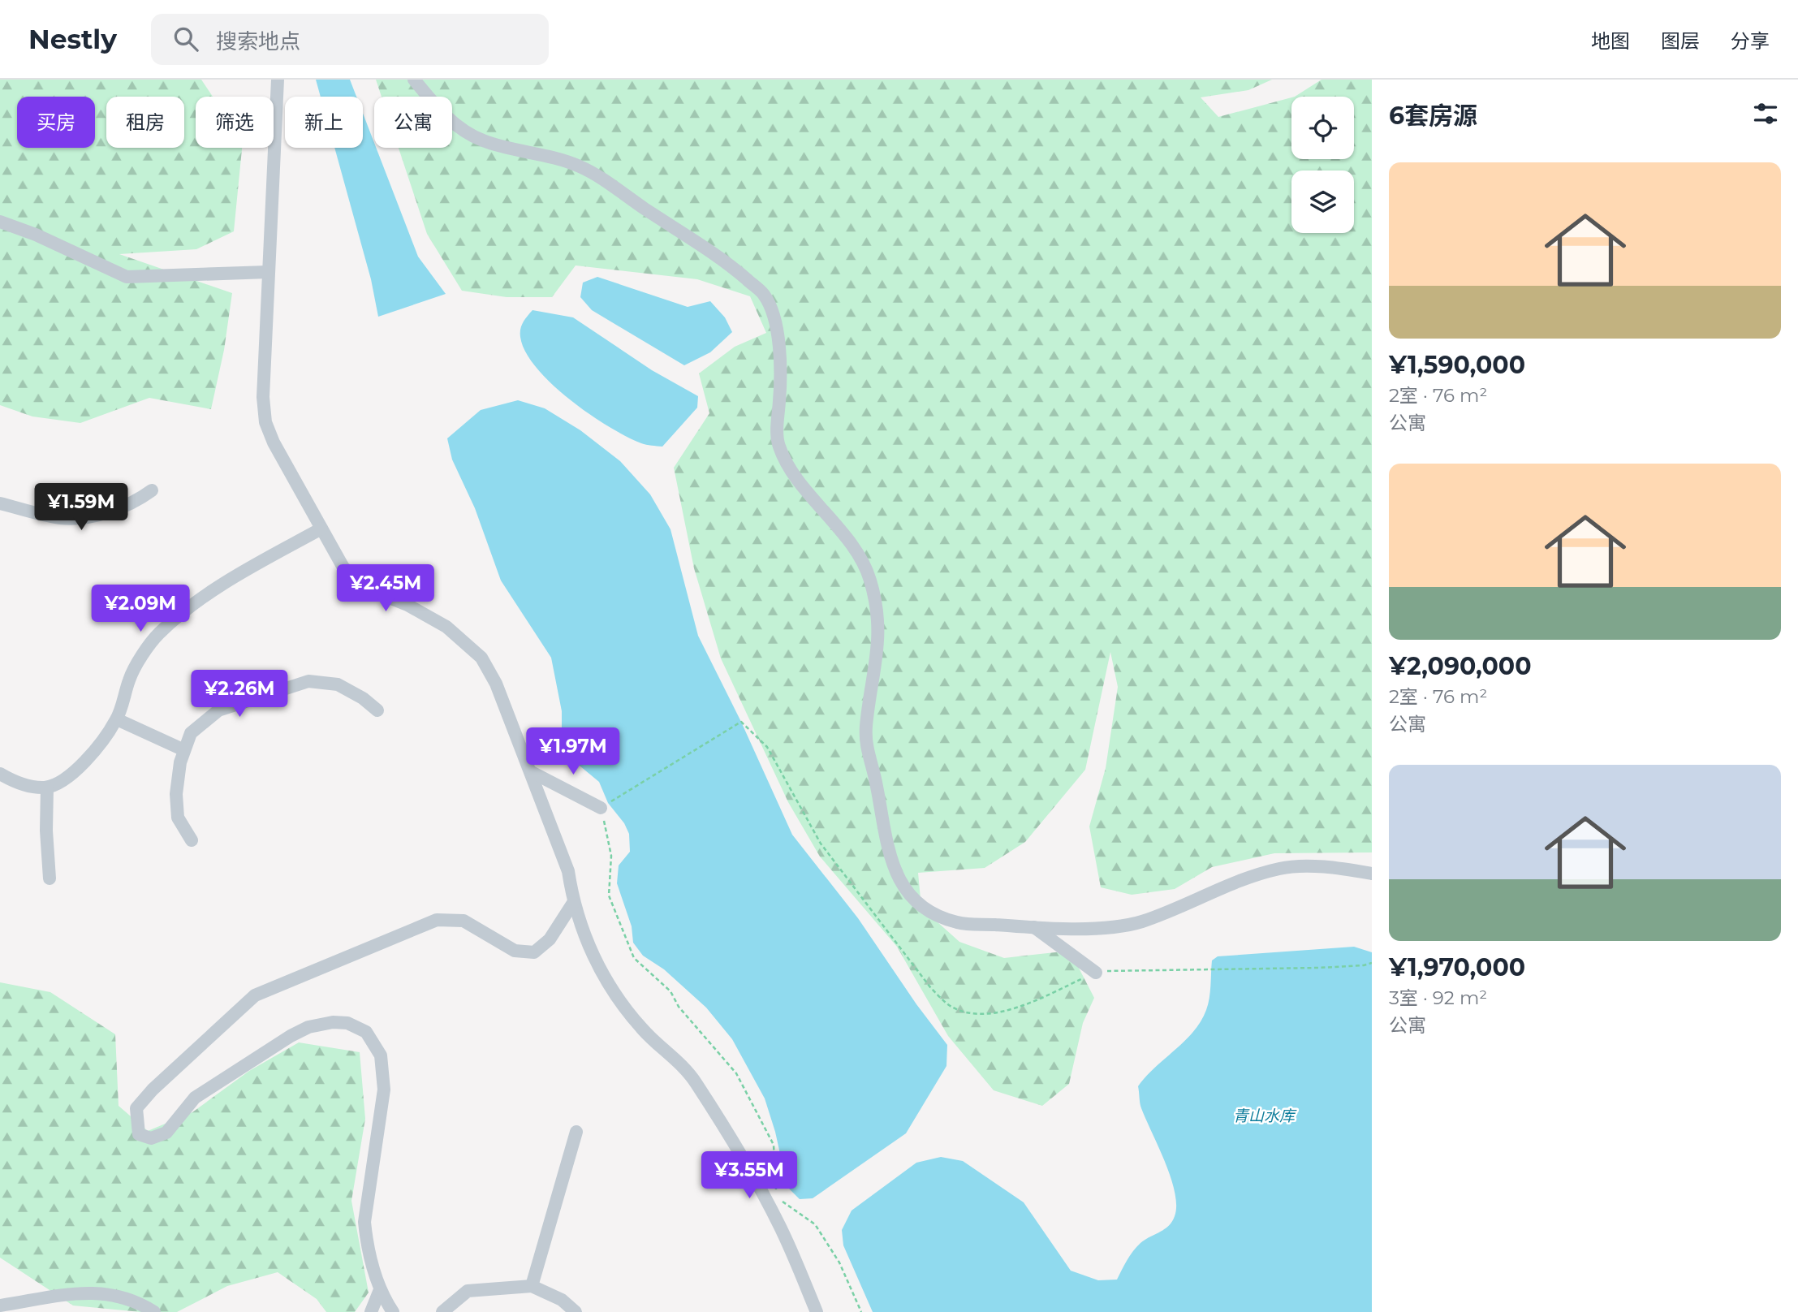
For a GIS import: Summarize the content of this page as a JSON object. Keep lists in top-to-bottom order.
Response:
{
  "water": ["青山水库"],
  "page": {
    "header": "Nestly",
    "search": "搜索地点",
    "nav": ["地图", "图层", "分享"],
    "heading": "6套房源",
    "chip": [
      "买房",
      "租房",
      "筛选",
      "新上",
      "公寓"
    ],
    "list": [
      {
        "name": "¥1,590,000",
        "note": "2室 · 76 m² · 公寓"
      },
      {
        "name": "¥2,090,000",
        "note": "2室 · 76 m² · 公寓"
      },
      {
        "name": "¥1,970,000",
        "note": "3室 · 92 m² · 公寓"
      }
    ],
    "price": [
      "¥1.59M",
      "¥2.45M",
      "¥2.09M",
      "¥2.26M",
      "¥1.97M",
      "¥3.55M"
    ]
  }
}
